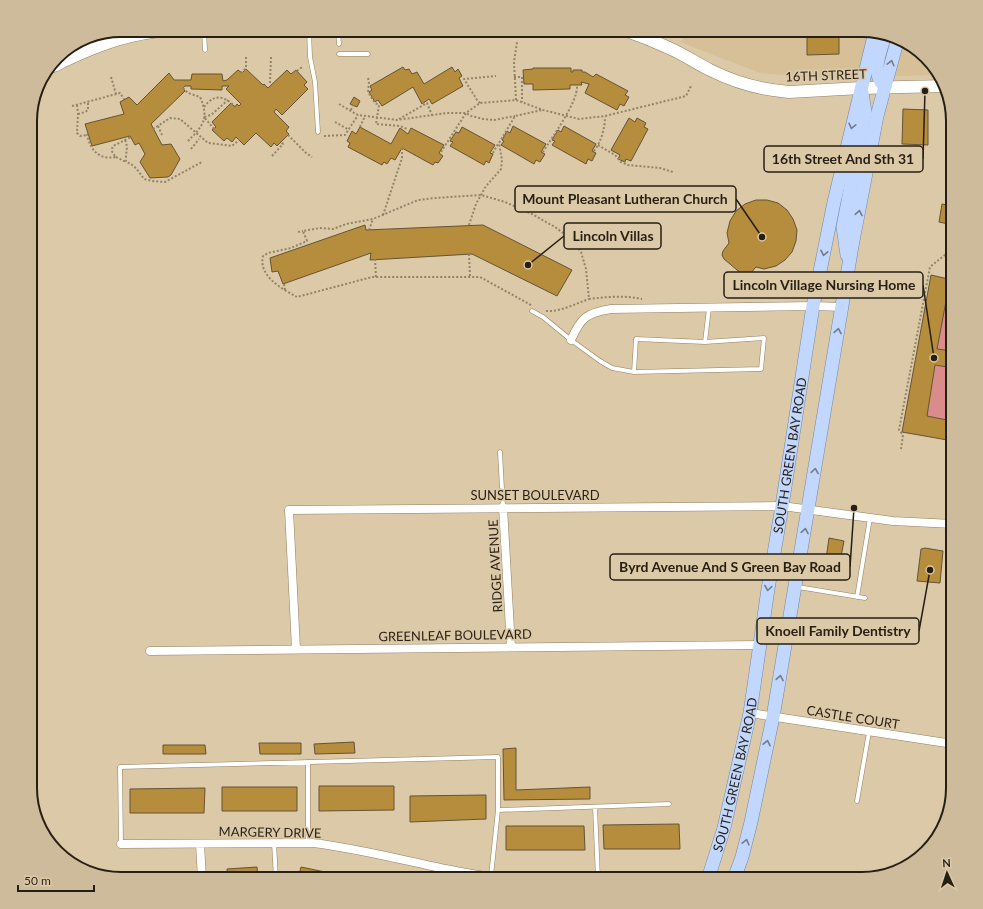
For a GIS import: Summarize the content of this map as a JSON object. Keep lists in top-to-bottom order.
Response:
{
  "streets": {
    "main road": ["SOUTH GREEN BAY ROAD"],
    "street": [
      "16TH STREET",
      "SUNSET BOULEVARD",
      "RIDGE AVENUE",
      "GREENLEAF BOULEVARD",
      "CASTLE COURT",
      "MARGERY DRIVE"
    ]
  },
  "crossings": [
    ["16TH STREET", "SOUTH GREEN BAY ROAD"],
    ["SOUTH GREEN BAY ROAD", "SUNSET BOULEVARD"],
    ["SOUTH GREEN BAY ROAD", "GREENLEAF BOULEVARD"],
    ["SOUTH GREEN BAY ROAD", "CASTLE COURT"],
    ["SUNSET BOULEVARD", "RIDGE AVENUE"],
    ["SUNSET BOULEVARD", "GREENLEAF BOULEVARD"],
    ["RIDGE AVENUE", "GREENLEAF BOULEVARD"]
  ],
  "places": [
    "16th Street And Sth 31",
    "Mount Pleasant Lutheran Church",
    "Lincoln Villas",
    "Lincoln Village Nursing Home",
    "Byrd Avenue And S Green Bay Road",
    "Knoell Family Dentistry"
  ],
  "scale_bar": "50 m",
  "north": "top"
}
